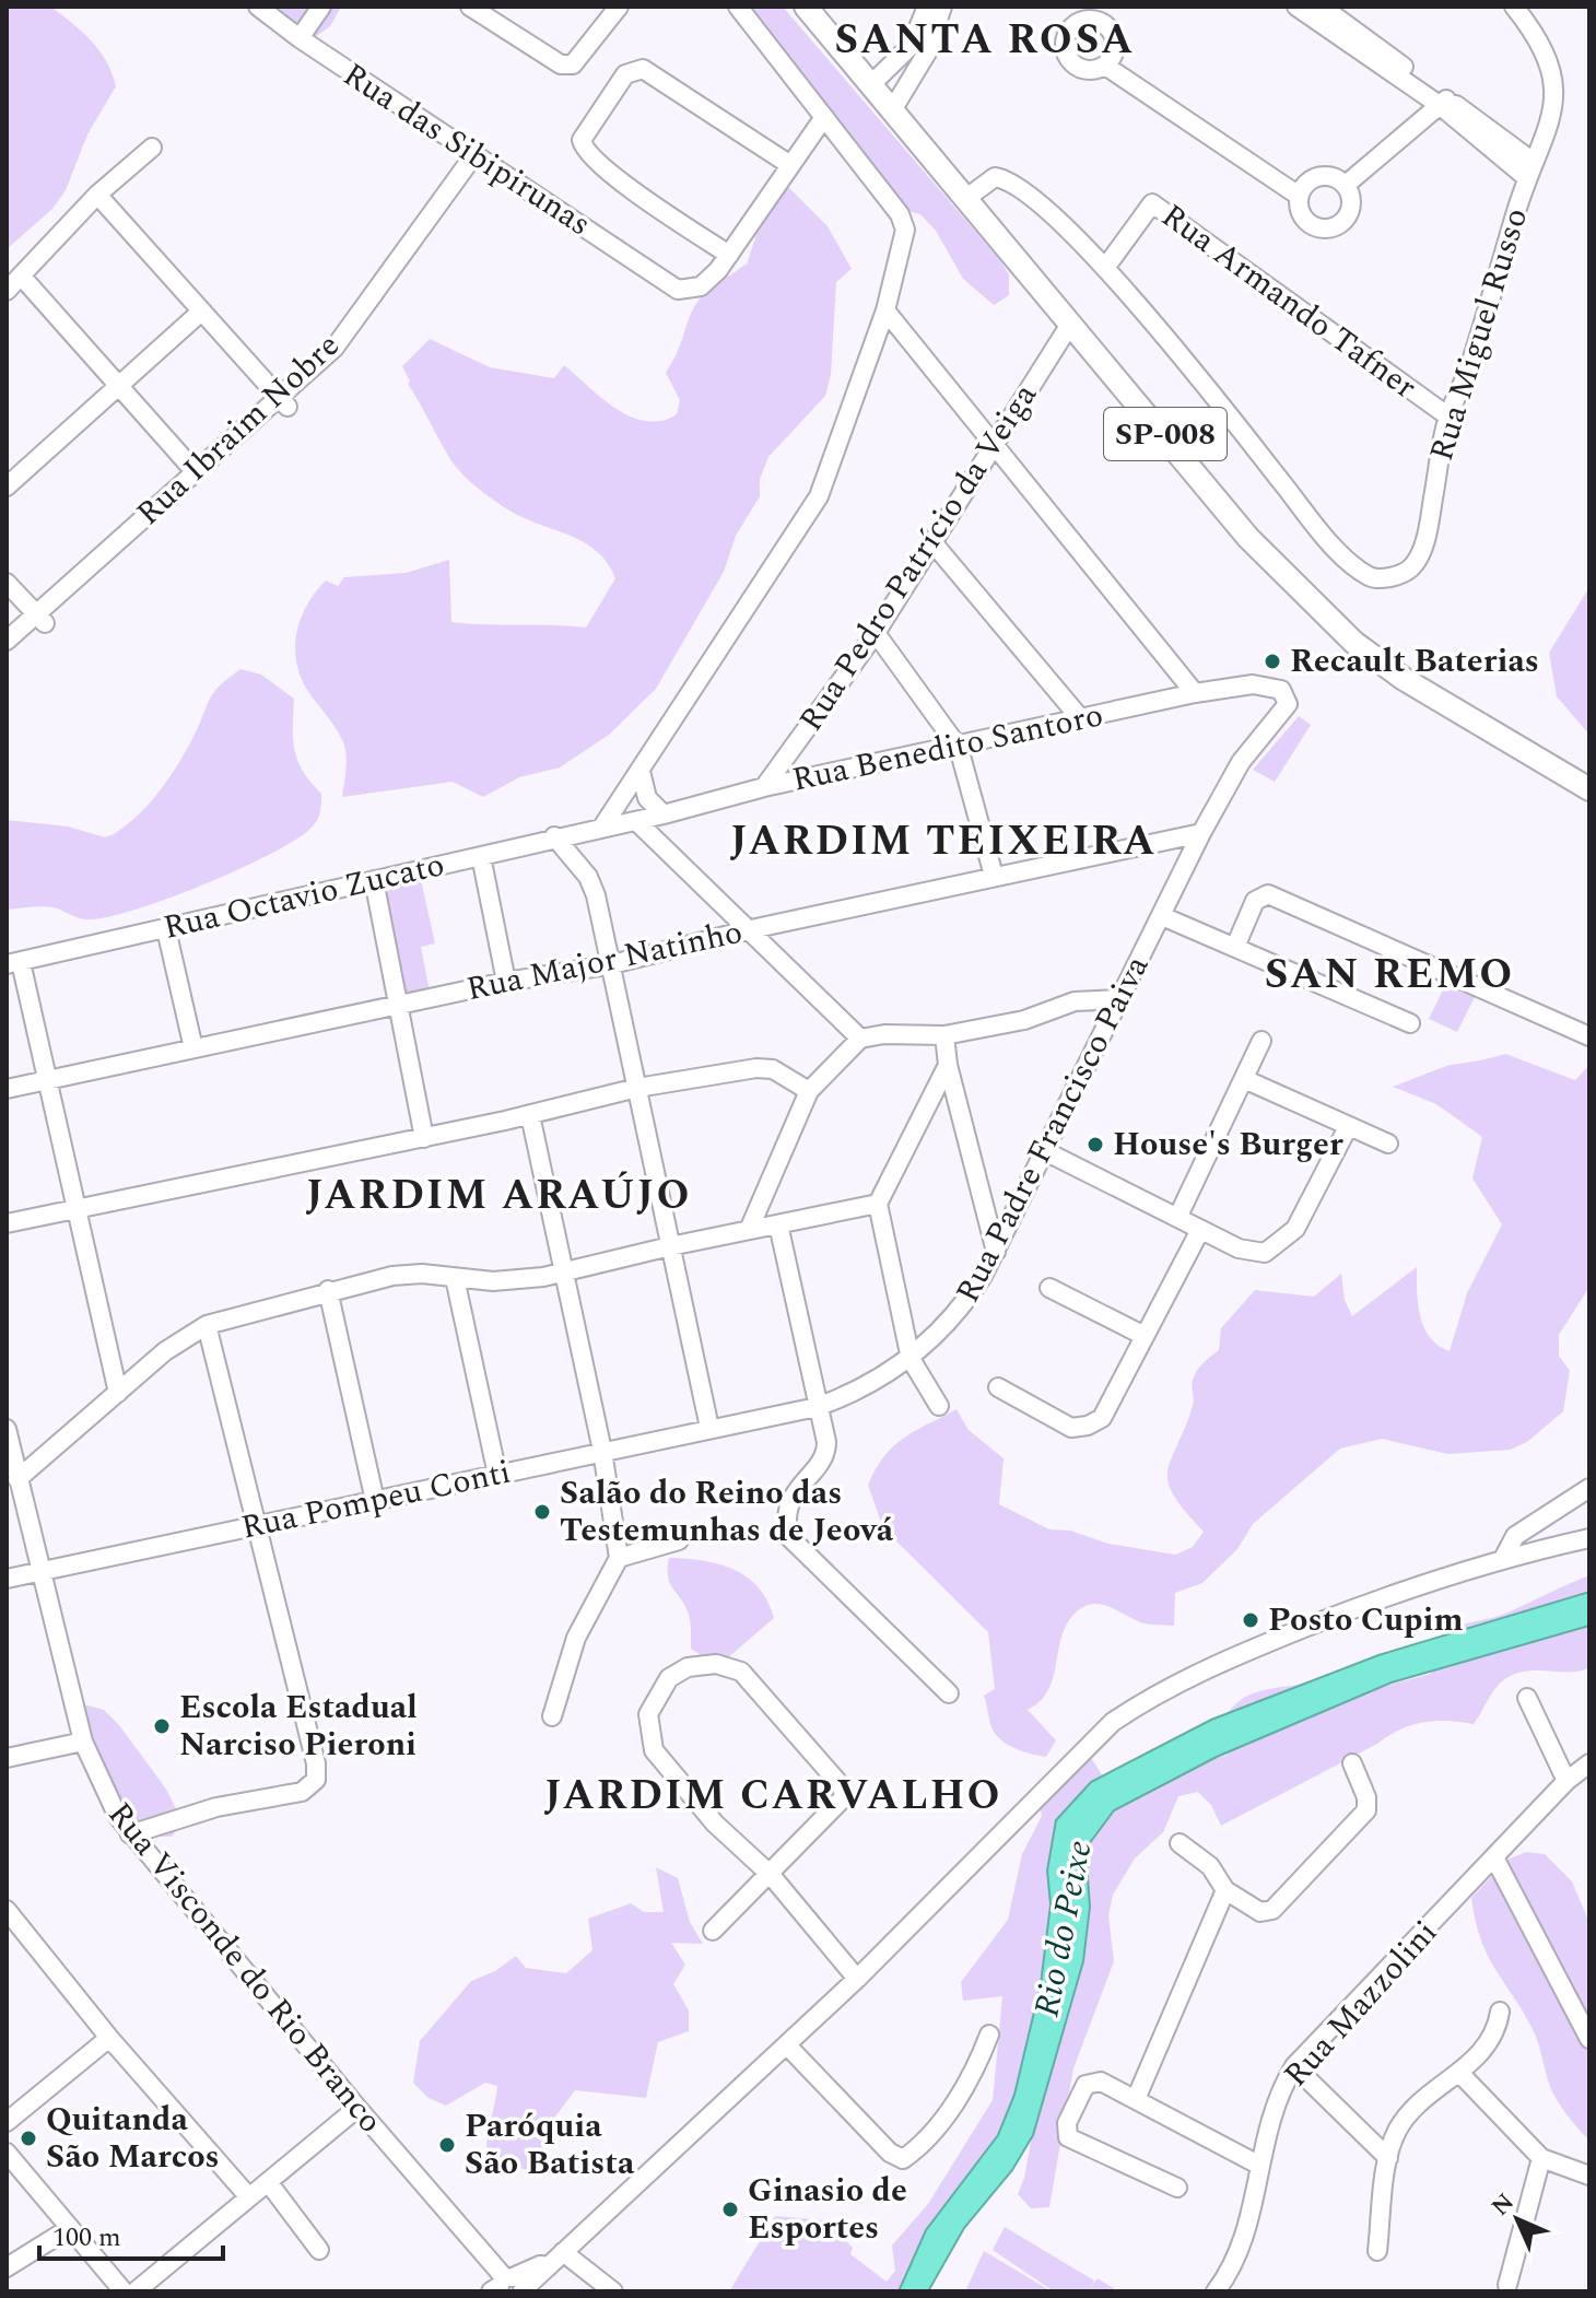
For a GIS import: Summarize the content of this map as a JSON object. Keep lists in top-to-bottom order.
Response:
{
  "streets": {
    "main road": ["SP-008"],
    "street": [
      "Rua das Sibipirunas",
      "Rua Armando Tafner",
      "Rua Miguel Russo",
      "Rua Ibraim Nobre",
      "Rua Pedro Patrício da Veiga",
      "Rua Benedito Santoro",
      "Rua Octavio Zucato",
      "Rua Major Natinho",
      "Rua Padre Francisco Paiva",
      "Rua Pompeu Conti",
      "Rua Visconde do Rio Branco",
      "Rua Mazzolini"
    ]
  },
  "crossings": [
    ["Rua das Sibipirunas", "Rua Ibraim Nobre"],
    ["Rua Armando Tafner", "Rua Miguel Russo"],
    ["Rua Miguel Russo", "SP-008"],
    ["SP-008", "Rua Pedro Patrício da Veiga"],
    ["Rua Pedro Patrício da Veiga", "Rua Benedito Santoro"],
    ["Rua Benedito Santoro", "Rua Octavio Zucato"],
    ["Rua Benedito Santoro", "Rua Padre Francisco Paiva"],
    ["Rua Major Natinho", "Rua Padre Francisco Paiva"],
    ["Rua Padre Francisco Paiva", "Rua Pompeu Conti"],
    ["Rua Pompeu Conti", "Rua Visconde do Rio Branco"]
  ],
  "districts": [
    "SANTA ROSA",
    "JARDIM TEIXEIRA",
    "SAN REMO",
    "JARDIM ARAÚJO",
    "JARDIM CARVALHO"
  ],
  "water": ["Rio do Peixe"],
  "places": [
    "Recault Baterias",
    "House's Burger",
    "Salão do Reino das Testemunhas de Jeová",
    "Posto Cupim",
    "Escola Estadual Narciso Pieroni",
    "Quitanda São Marcos",
    "Paróquia São Batista",
    "Ginasio de Esportes"
  ],
  "scale_bar": "100 m",
  "north": "top left"
}
